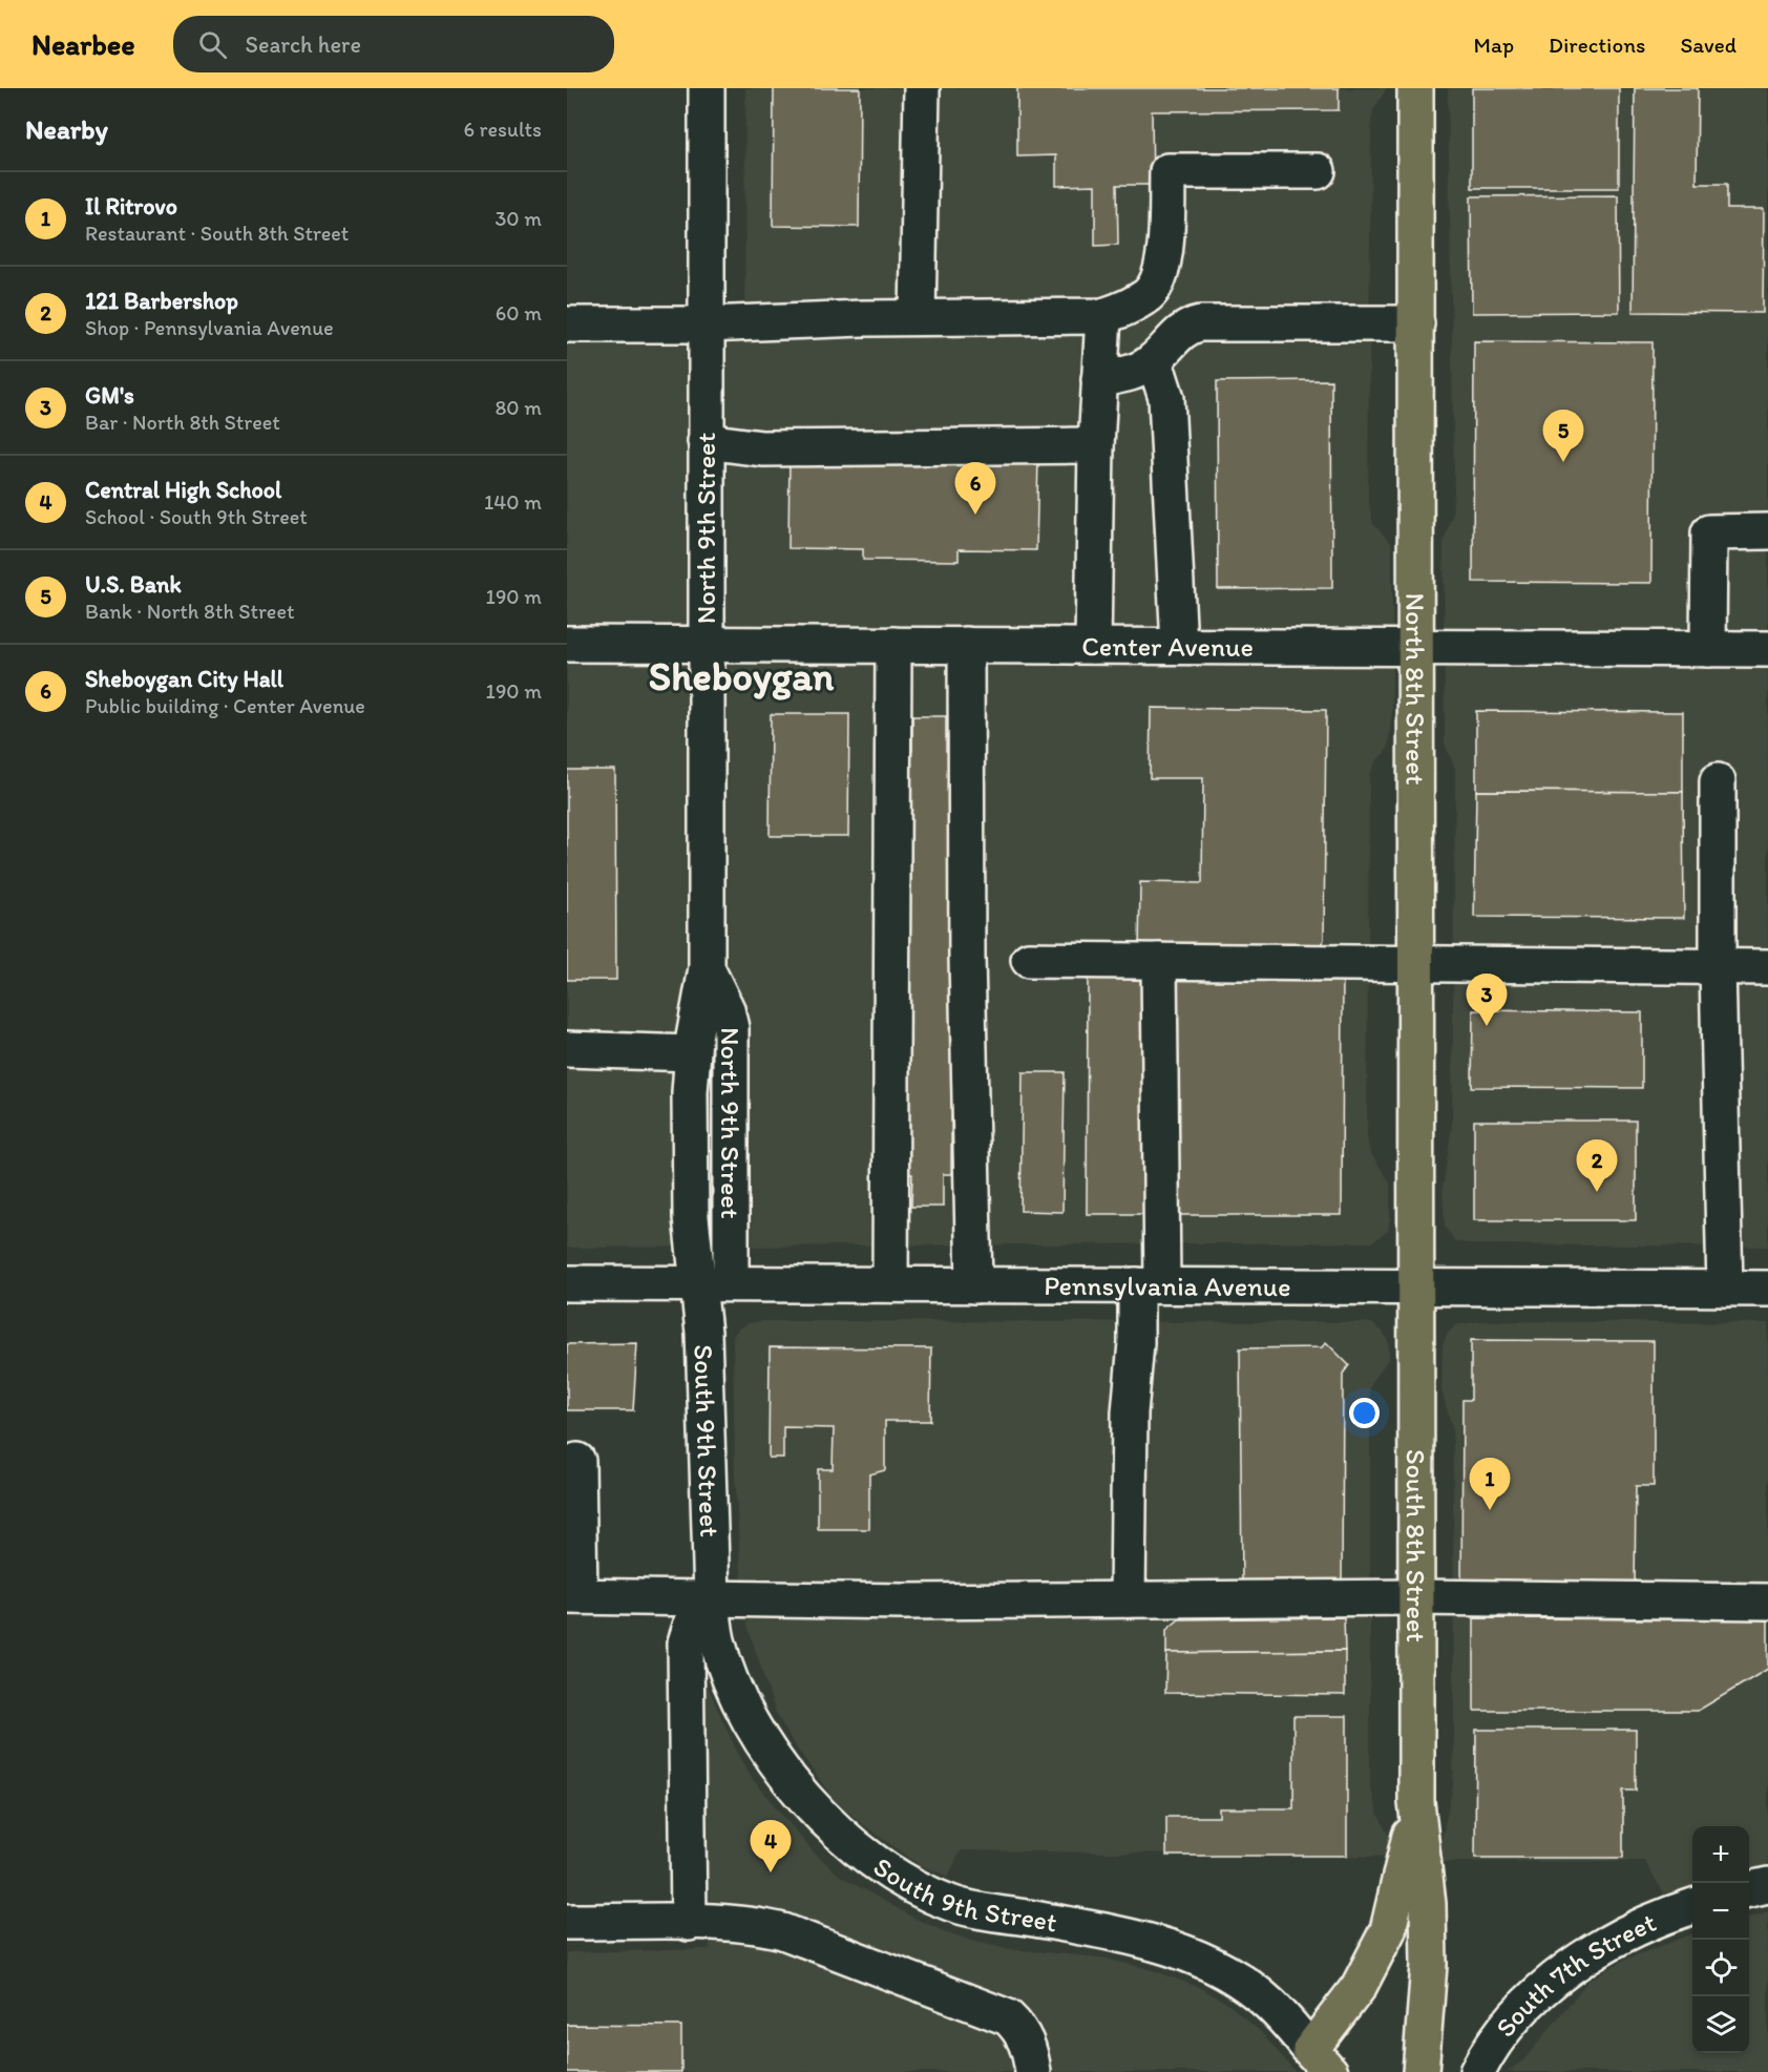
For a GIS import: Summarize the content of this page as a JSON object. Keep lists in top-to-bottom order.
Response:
{
  "streets": {
    "main road": ["North 8th Street", "South 8th Street"],
    "street": [
      "North 9th Street",
      "Center Avenue",
      "Pennsylvania Avenue",
      "South 9th Street",
      "South 7th Street"
    ]
  },
  "crossings": [
    ["North 9th Street", "Center Avenue"],
    ["North 9th Street", "Pennsylvania Avenue"],
    ["North 9th Street", "South 9th Street"],
    ["Center Avenue", "North 8th Street"],
    ["North 8th Street", "Pennsylvania Avenue"],
    ["North 8th Street", "South 8th Street"],
    ["Pennsylvania Avenue", "South 9th Street"],
    ["Pennsylvania Avenue", "South 8th Street"],
    ["South 9th Street", "South 8th Street"]
  ],
  "districts": ["Sheboygan"],
  "page": {
    "header": "Nearbee",
    "search": "Search here",
    "nav": ["Map", "Directions", "Saved"],
    "heading": ["Nearby", "6 results"],
    "list": [
      {
        "mark": "1",
        "name": "Il Ritrovo",
        "note": "Restaurant · South 8th Street",
        "value": "30 m"
      },
      {
        "mark": "2",
        "name": "121 Barbershop",
        "note": "Shop · Pennsylvania Avenue",
        "value": "60 m"
      },
      {
        "mark": "3",
        "name": "GM's",
        "note": "Bar · North 8th Street",
        "value": "80 m"
      },
      {
        "mark": "4",
        "name": "Central High School",
        "note": "School · South 9th Street",
        "value": "140 m"
      },
      {
        "mark": "5",
        "name": "U.S. Bank",
        "note": "Bank · North 8th Street",
        "value": "190 m"
      },
      {
        "mark": "6",
        "name": "Sheboygan City Hall",
        "note": "Public building · Center Avenue",
        "value": "190 m"
      }
    ],
    "pins": [
      "5",
      "6",
      "3",
      "2",
      "1",
      "4"
    ],
    "map_buttons": ["+", "−"]
  }
}
